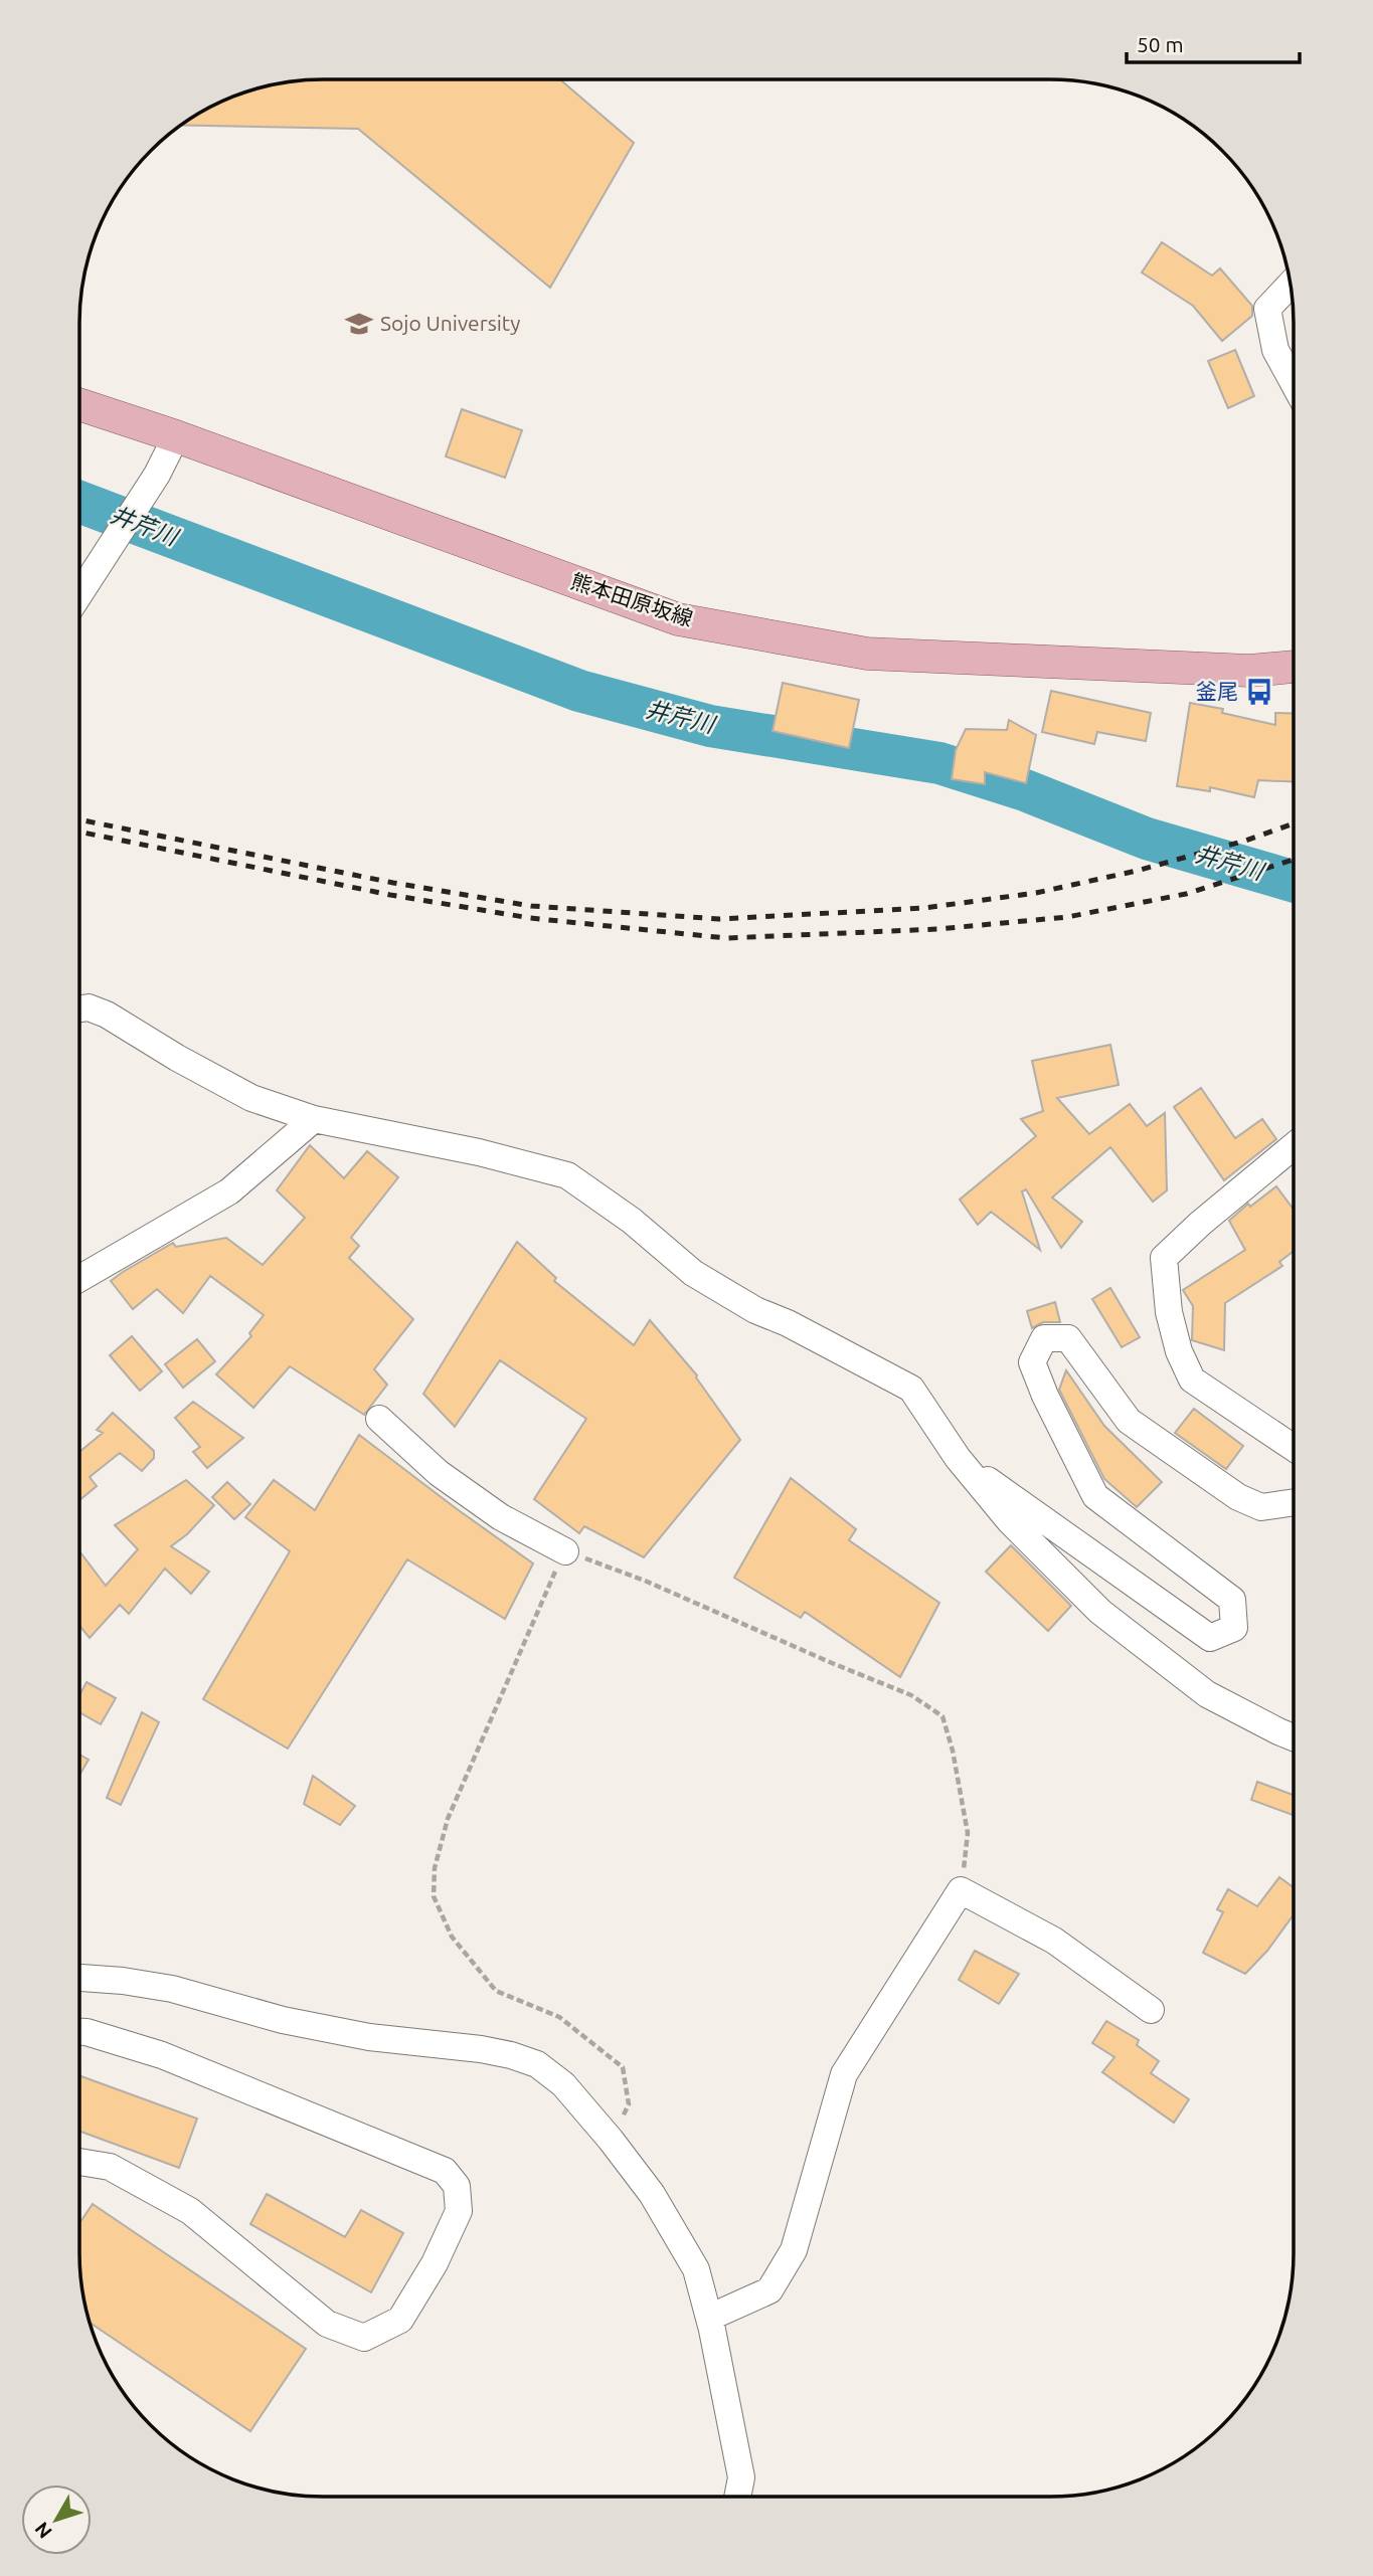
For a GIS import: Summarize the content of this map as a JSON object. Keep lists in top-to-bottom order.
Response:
{
  "streets": {
    "main road": ["熊本田原坂線"]
  },
  "water": ["井芹川"],
  "places": {
    "school or university": ["Sojo University"],
    "bus stop": ["釜尾"]
  },
  "scale_bar": "50 m",
  "north": "bottom left"
}
